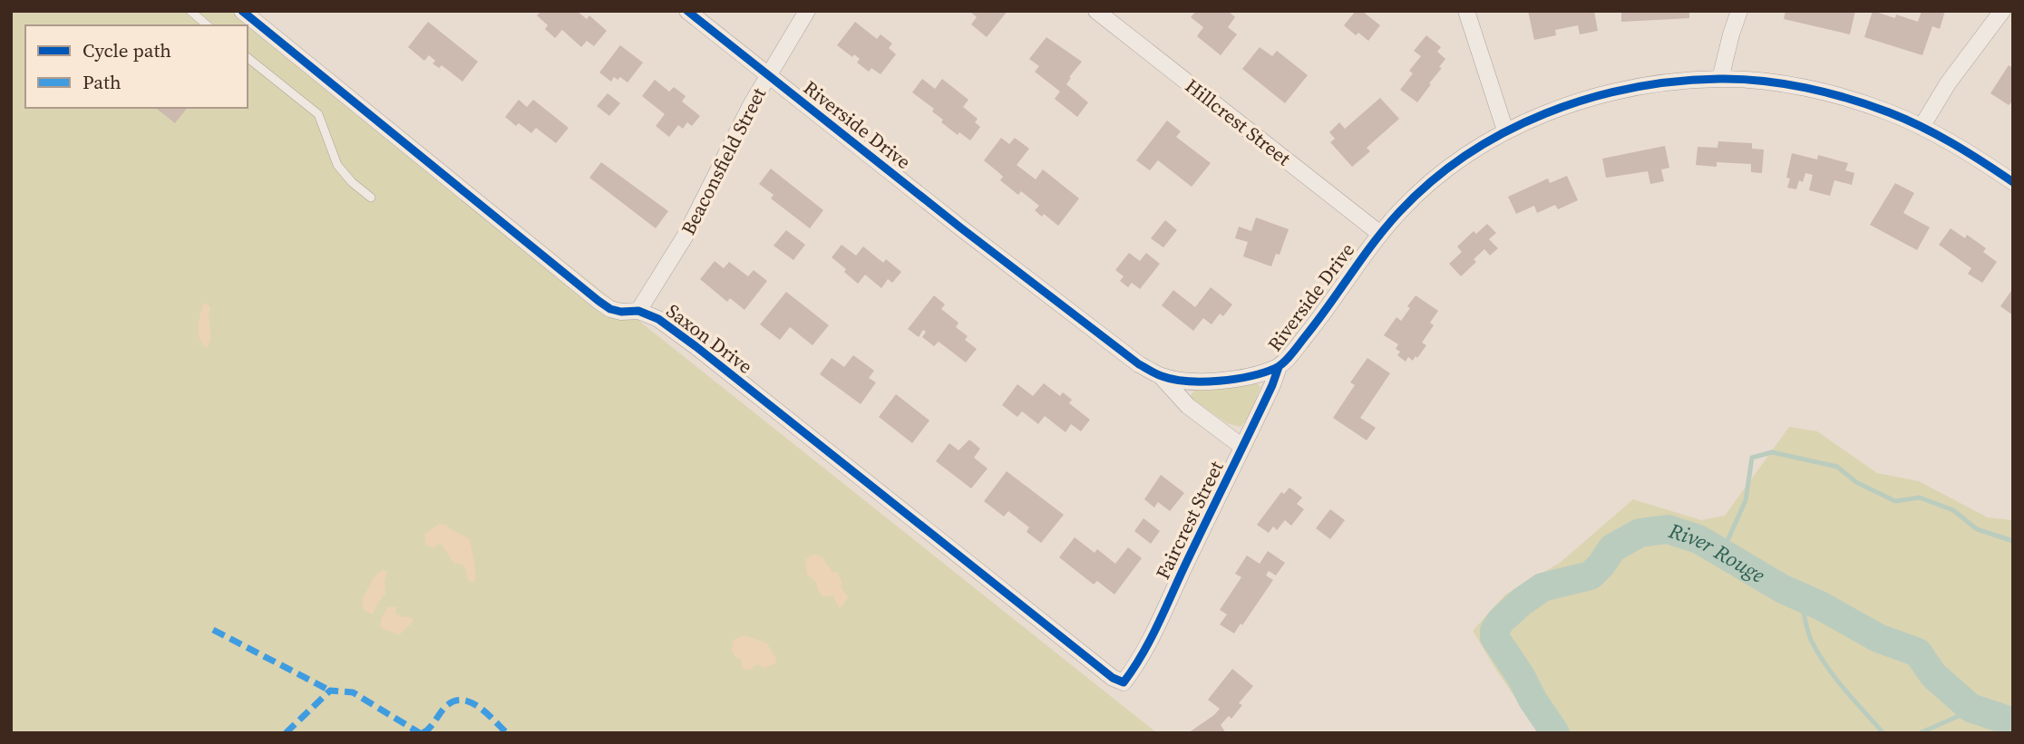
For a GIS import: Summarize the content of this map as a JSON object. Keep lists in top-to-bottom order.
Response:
{
  "streets": {
    "street": [
      "Hillcrest Street",
      "Riverside Drive",
      "Beaconsfield Street",
      "Saxon Drive",
      "Faircrest Street"
    ]
  },
  "crossings": [
    ["Hillcrest Street", "Riverside Drive"],
    ["Riverside Drive", "Beaconsfield Street"],
    ["Riverside Drive", "Faircrest Street"],
    ["Beaconsfield Street", "Saxon Drive"],
    ["Saxon Drive", "Faircrest Street"]
  ],
  "water": ["River Rouge"],
  "legend": ["Cycle path", "Path"]
}
